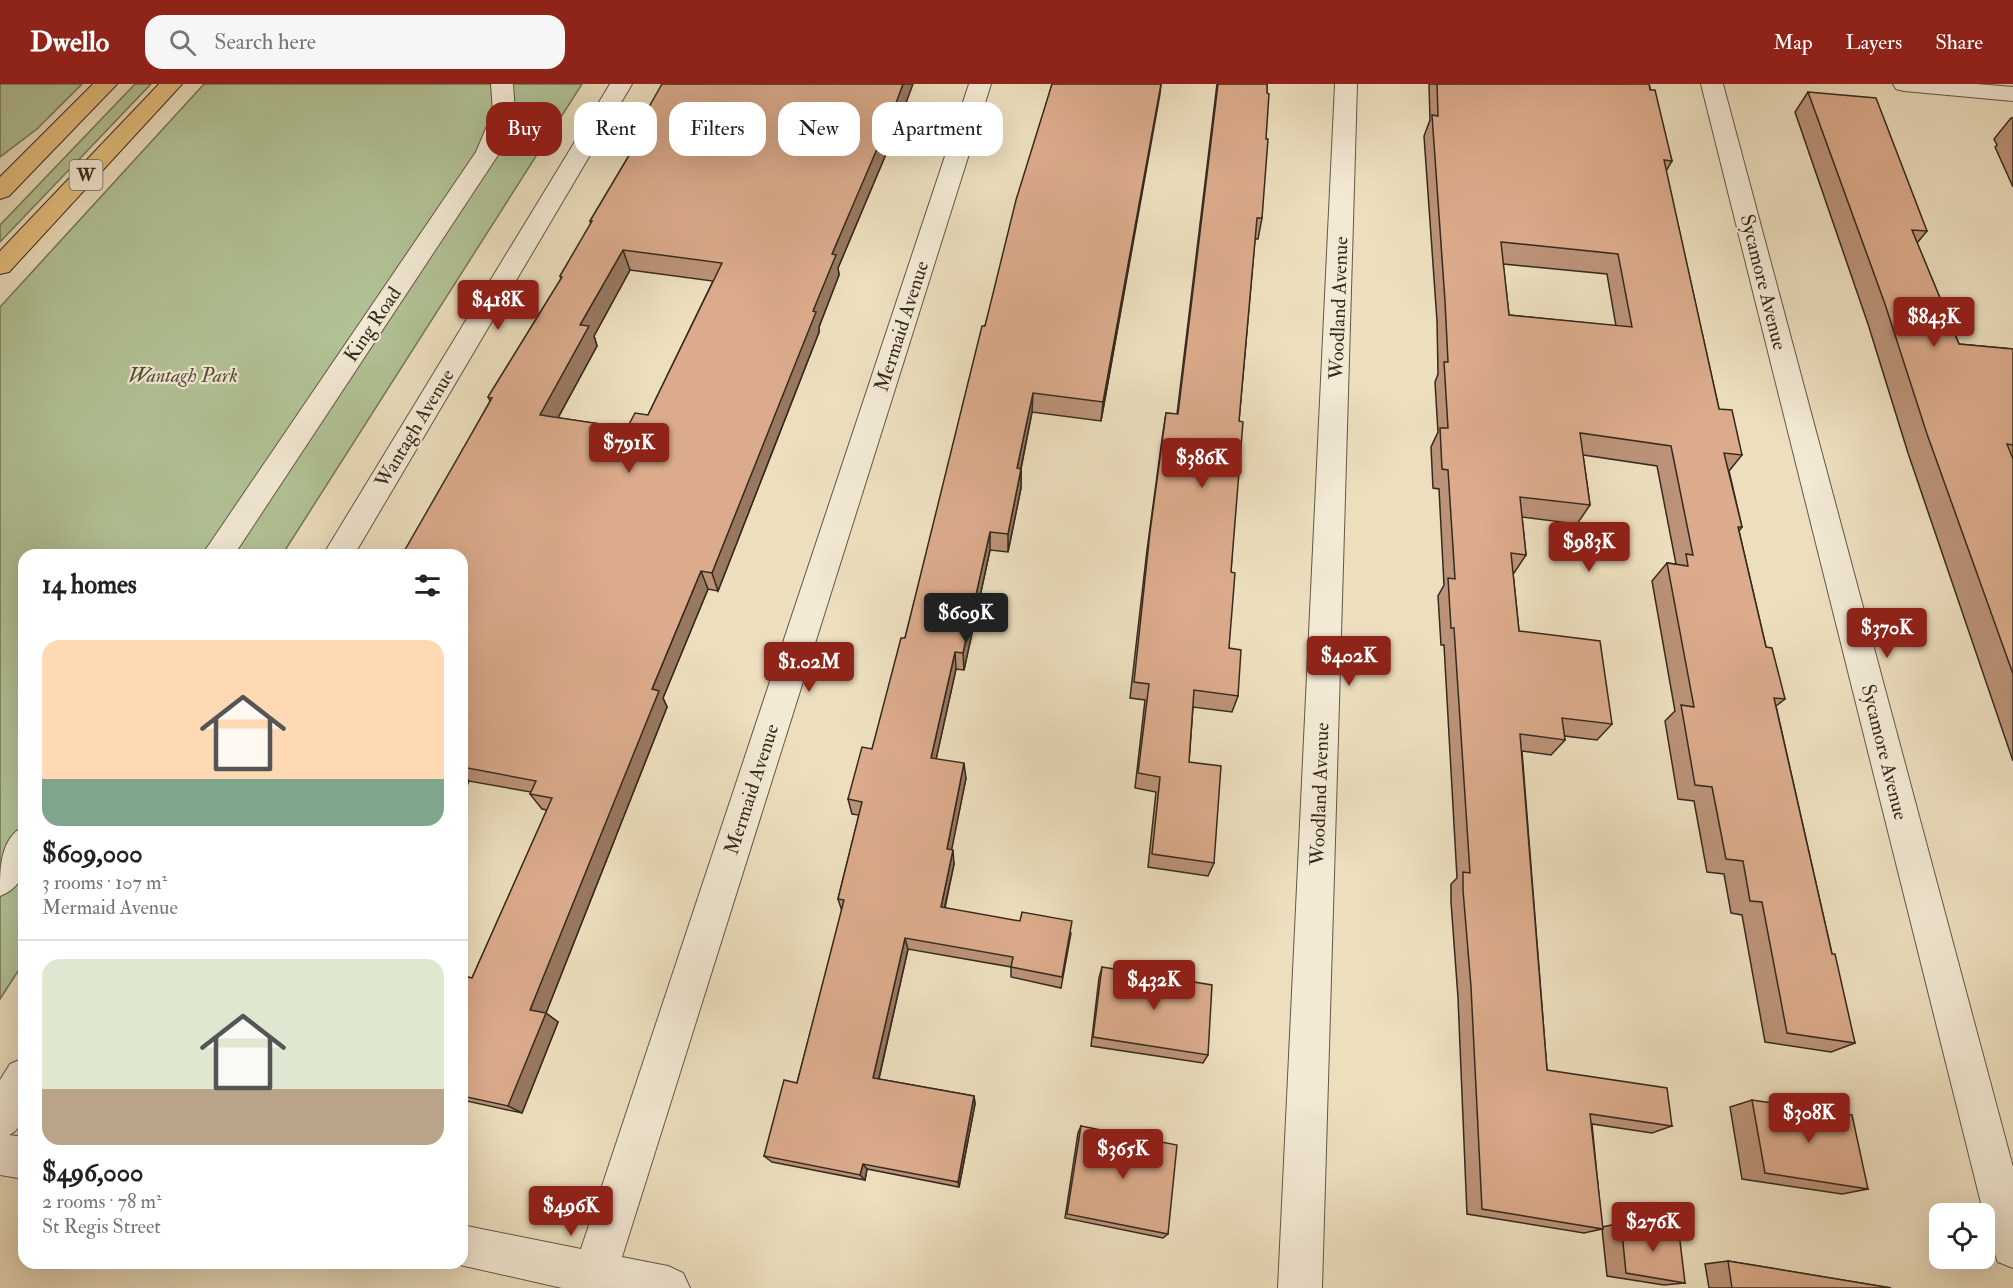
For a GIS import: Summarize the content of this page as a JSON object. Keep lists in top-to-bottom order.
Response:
{
  "streets": {
    "highway": ["W"],
    "street": [
      "Sycamore Avenue",
      "Woodland Avenue",
      "King Road",
      "Mermaid Avenue",
      "Wantagh Avenue"
    ]
  },
  "parks": ["Wantagh Park"],
  "page": {
    "header": "Dwello",
    "search": "Search here",
    "nav": ["Map", "Layers", "Share"],
    "chip": [
      "Buy",
      "Rent",
      "Filters",
      "New",
      "Apartment"
    ],
    "price": [
      "$418K",
      "$843K",
      "$791K",
      "$386K",
      "$983K",
      "$609K",
      "$370K",
      "$402K",
      "$1.02M",
      "$432K",
      "$308K",
      "$365K",
      "$496K",
      "$276K"
    ],
    "heading": "14 homes",
    "list": [
      {
        "name": "$609,000",
        "note": "3 rooms · 107 m² · Mermaid Avenue"
      },
      {
        "name": "$496,000",
        "note": "2 rooms · 78 m² · St Regis Street"
      }
    ]
  }
}
